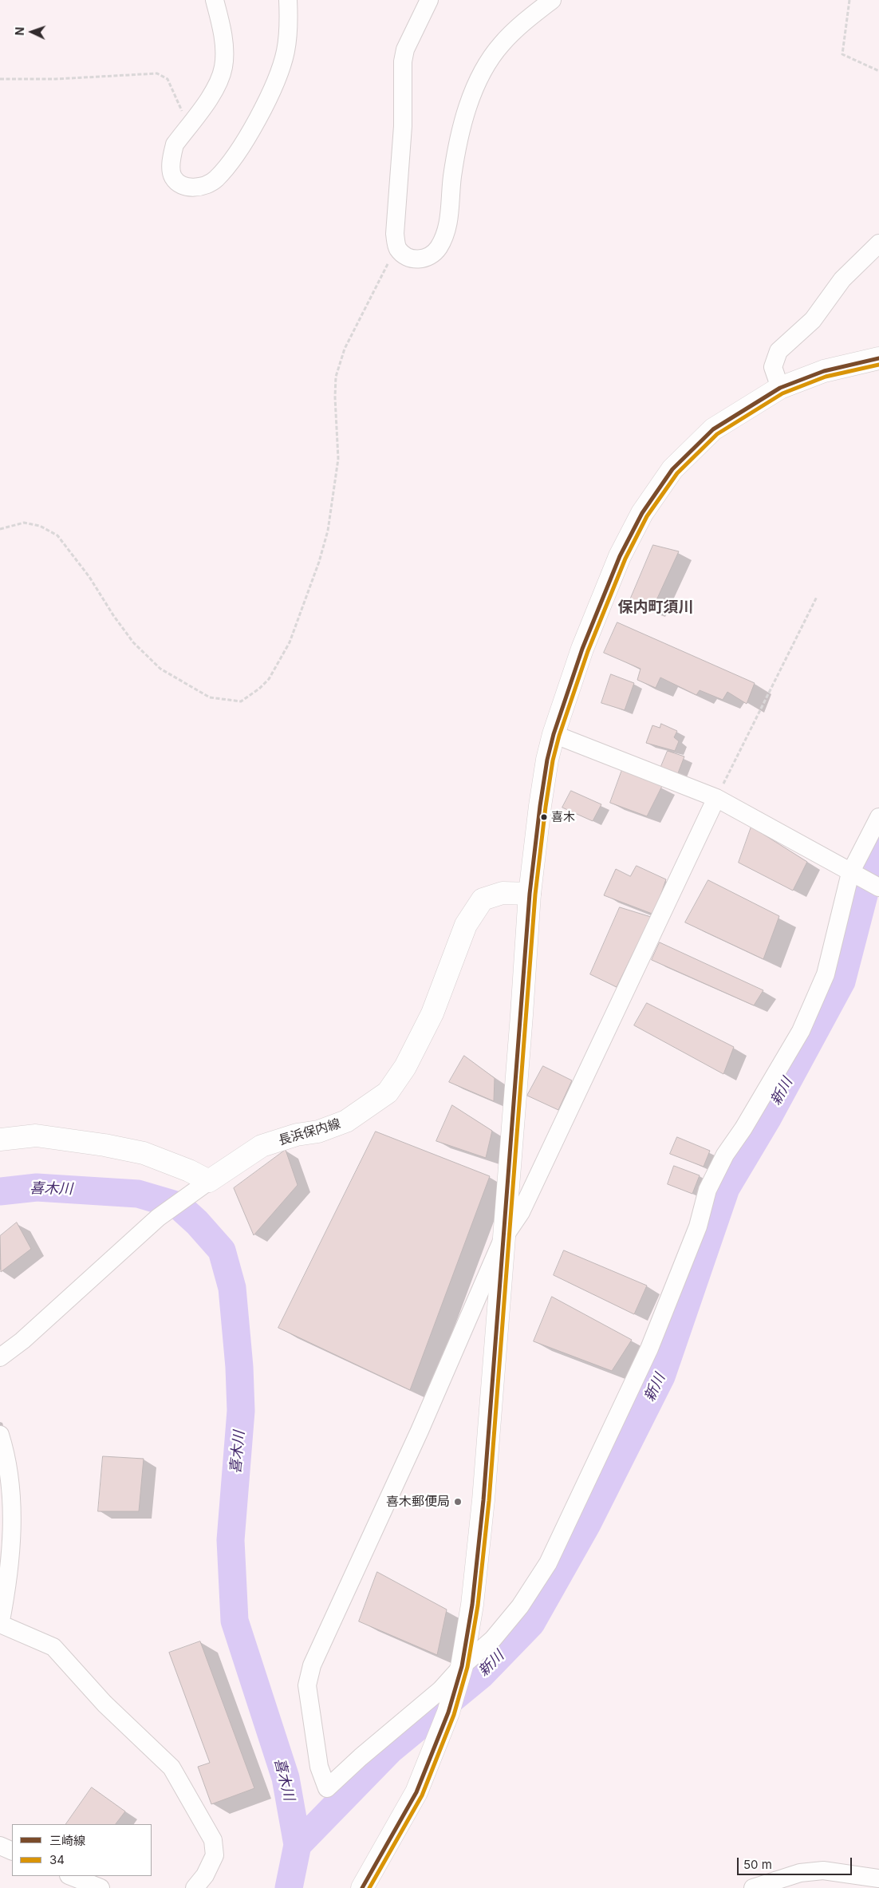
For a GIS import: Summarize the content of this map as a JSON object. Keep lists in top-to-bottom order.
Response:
{
  "streets": {
    "main road": ["長浜保内線"]
  },
  "districts": ["保内町須川"],
  "water": ["新川", "喜木川"],
  "places": ["喜木", "喜木郵便局"],
  "lines": ["transit line 三崎線", "transit line 34"],
  "legend": ["三崎線", "34"],
  "scale_bar": "50 m",
  "north": "left"
}
